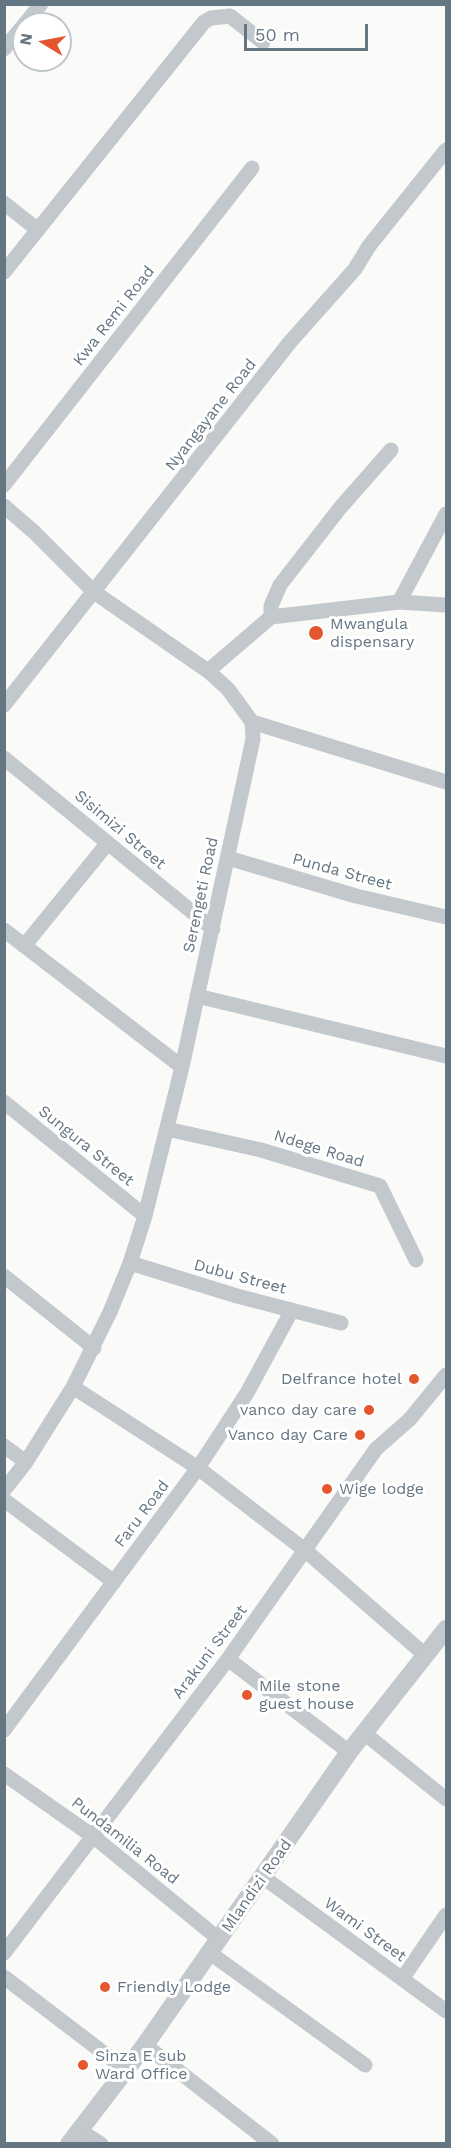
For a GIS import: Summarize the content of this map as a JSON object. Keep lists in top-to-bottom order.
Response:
{
  "streets": {
    "street": [
      "Kwa Remi Road",
      "Nyangayane Road",
      "Sisimizi Street",
      "Punda Street",
      "Serengeti Road",
      "Sungura Street",
      "Ndege Road",
      "Dubu Street",
      "Faru Road",
      "Arakuni Street",
      "Pundamilia Road",
      "Mlandizi Road",
      "Wami Street"
    ]
  },
  "crossings": [
    ["Sisimizi Street", "Serengeti Road"],
    ["Punda Street", "Serengeti Road"],
    ["Serengeti Road", "Sungura Street"],
    ["Serengeti Road", "Ndege Road"],
    ["Serengeti Road", "Dubu Street"],
    ["Dubu Street", "Faru Road"],
    ["Arakuni Street", "Pundamilia Road"],
    ["Pundamilia Road", "Mlandizi Road"],
    ["Mlandizi Road", "Wami Street"]
  ],
  "places": [
    "Mwangula dispensary",
    "Delfrance hotel",
    "vanco day care",
    "Vanco day Care",
    "Wige lodge",
    "Mile stone guest house",
    "Friendly Lodge",
    "Sinza E sub Ward Office"
  ],
  "scale_bar": "50 m",
  "north": "left"
}
